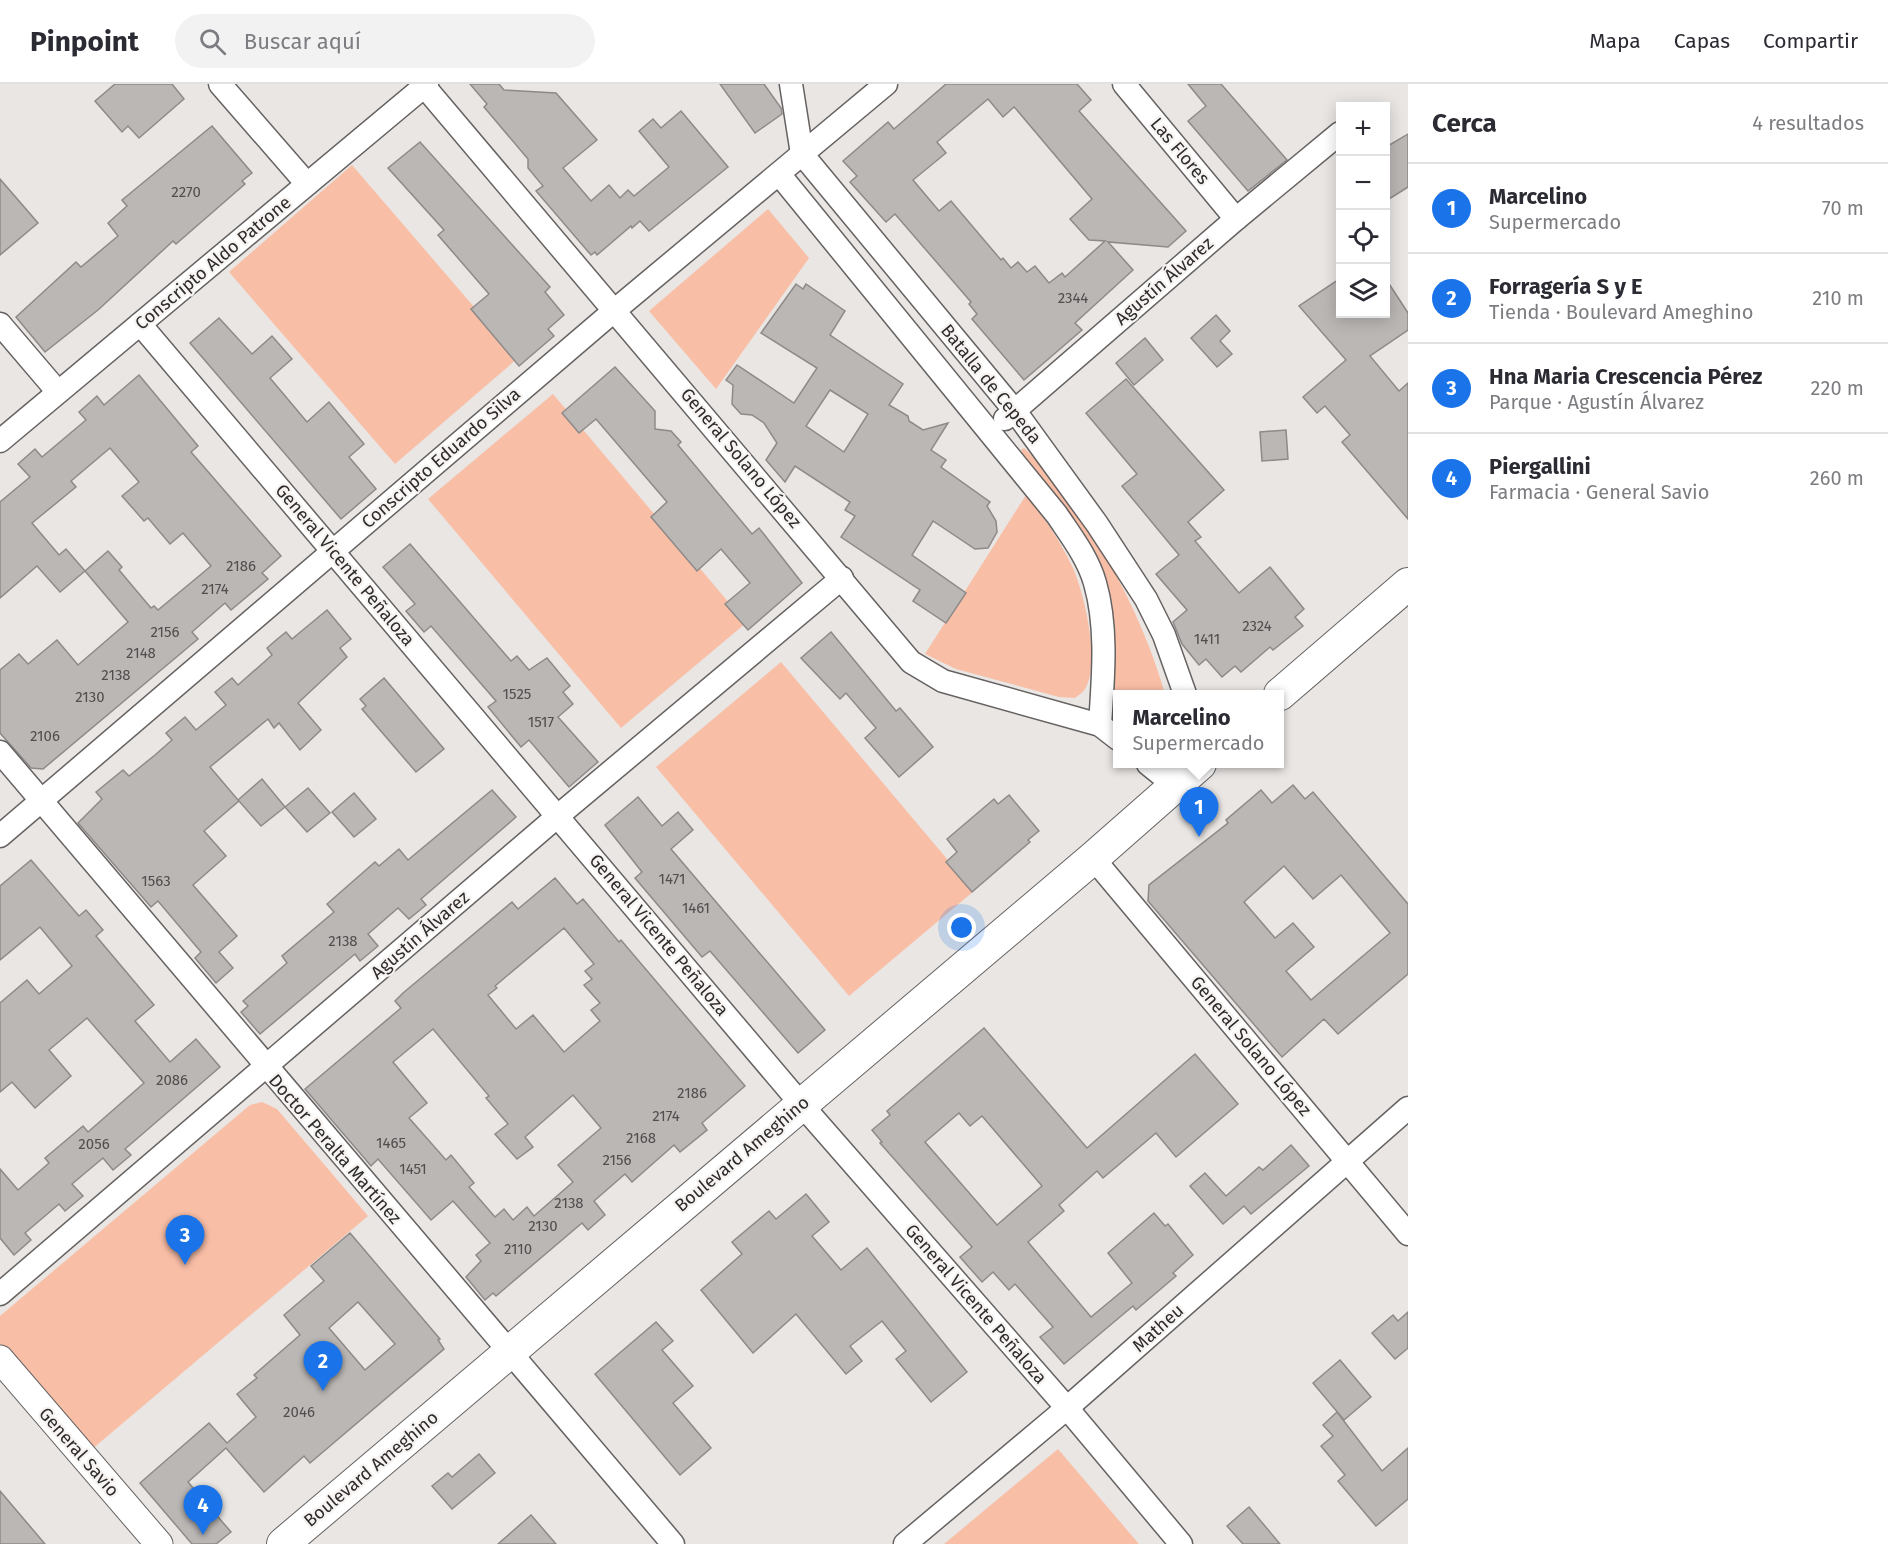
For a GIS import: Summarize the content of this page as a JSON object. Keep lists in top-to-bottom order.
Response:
{
  "streets": {
    "main road": ["Boulevard Ameghino"],
    "street": [
      "Las Flores",
      "Conscripto Aldo Patrone",
      "Agustín Álvarez",
      "Batalla de Cepeda",
      "Conscripto Eduardo Silva",
      "General Solano López",
      "General Vicente Peñaloza",
      "Doctor Peralta Martínez",
      "Matheu",
      "General Savio"
    ]
  },
  "crossings": [
    ["Las Flores", "Agustín Álvarez"],
    ["Conscripto Aldo Patrone", "General Solano López"],
    ["Conscripto Aldo Patrone", "General Vicente Peñaloza"],
    ["Agustín Álvarez", "Batalla de Cepeda"],
    ["Agustín Álvarez", "General Solano López"],
    ["Agustín Álvarez", "General Vicente Peñaloza"],
    ["Agustín Álvarez", "Doctor Peralta Martínez"],
    ["Batalla de Cepeda", "Conscripto Eduardo Silva"],
    ["Batalla de Cepeda", "General Solano López"],
    ["Conscripto Eduardo Silva", "General Solano López"],
    ["Conscripto Eduardo Silva", "General Vicente Peñaloza"],
    ["Conscripto Eduardo Silva", "Doctor Peralta Martínez"],
    ["General Solano López", "Boulevard Ameghino"],
    ["General Solano López", "Matheu"],
    ["General Vicente Peñaloza", "Boulevard Ameghino"],
    ["General Vicente Peñaloza", "Matheu"],
    ["Doctor Peralta Martínez", "Boulevard Ameghino"]
  ],
  "house_numbers": [
    "2270",
    "2344",
    "2186",
    "2174",
    "2324",
    "2156",
    "1411",
    "2148",
    "2138",
    "1525",
    "2130",
    "1517",
    "2106",
    "1471",
    "1563",
    "1461",
    "2138",
    "2086",
    "2186",
    "2174",
    "2168",
    "1465",
    "2056",
    "2156",
    "1451",
    "2138",
    "2130",
    "2110",
    "2046"
  ],
  "page": {
    "header": "Pinpoint",
    "search": "Buscar aquí",
    "nav": ["Mapa", "Capas", "Compartir"],
    "heading": ["Cerca", "4 resultados"],
    "map_buttons": ["+", "−"],
    "list": [
      {
        "mark": "1",
        "name": "Marcelino",
        "note": "Supermercado",
        "value": "70 m"
      },
      {
        "mark": "2",
        "name": "Forragería S y E",
        "note": "Tienda · Boulevard Ameghino",
        "value": "210 m"
      },
      {
        "mark": "3",
        "name": "Hna Maria Crescencia Pérez",
        "note": "Parque · Agustín Álvarez",
        "value": "220 m"
      },
      {
        "mark": "4",
        "name": "Piergallini",
        "note": "Farmacia · General Savio",
        "value": "260 m"
      }
    ],
    "popup": ["Marcelino", "Supermercado"],
    "pins": [
      "1",
      "3",
      "2",
      "4"
    ]
  }
}
